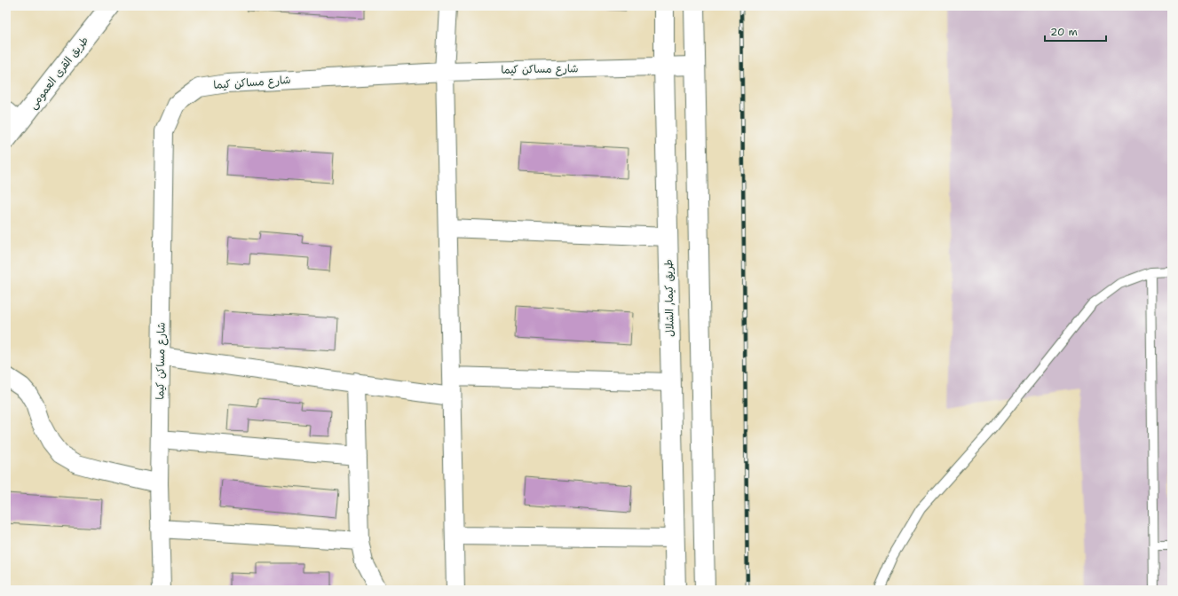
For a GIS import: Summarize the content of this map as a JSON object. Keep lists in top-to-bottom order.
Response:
{
  "streets": {
    "main road": ["طريق القرى العمومى", "طريق كيما, الشلال"],
    "street": ["شارع مساكن كيما"]
  },
  "crossings": [
    ["شارع مساكن كيما", "طريق كيما, الشلال"]
  ],
  "scale_bar": "20 m"
}
